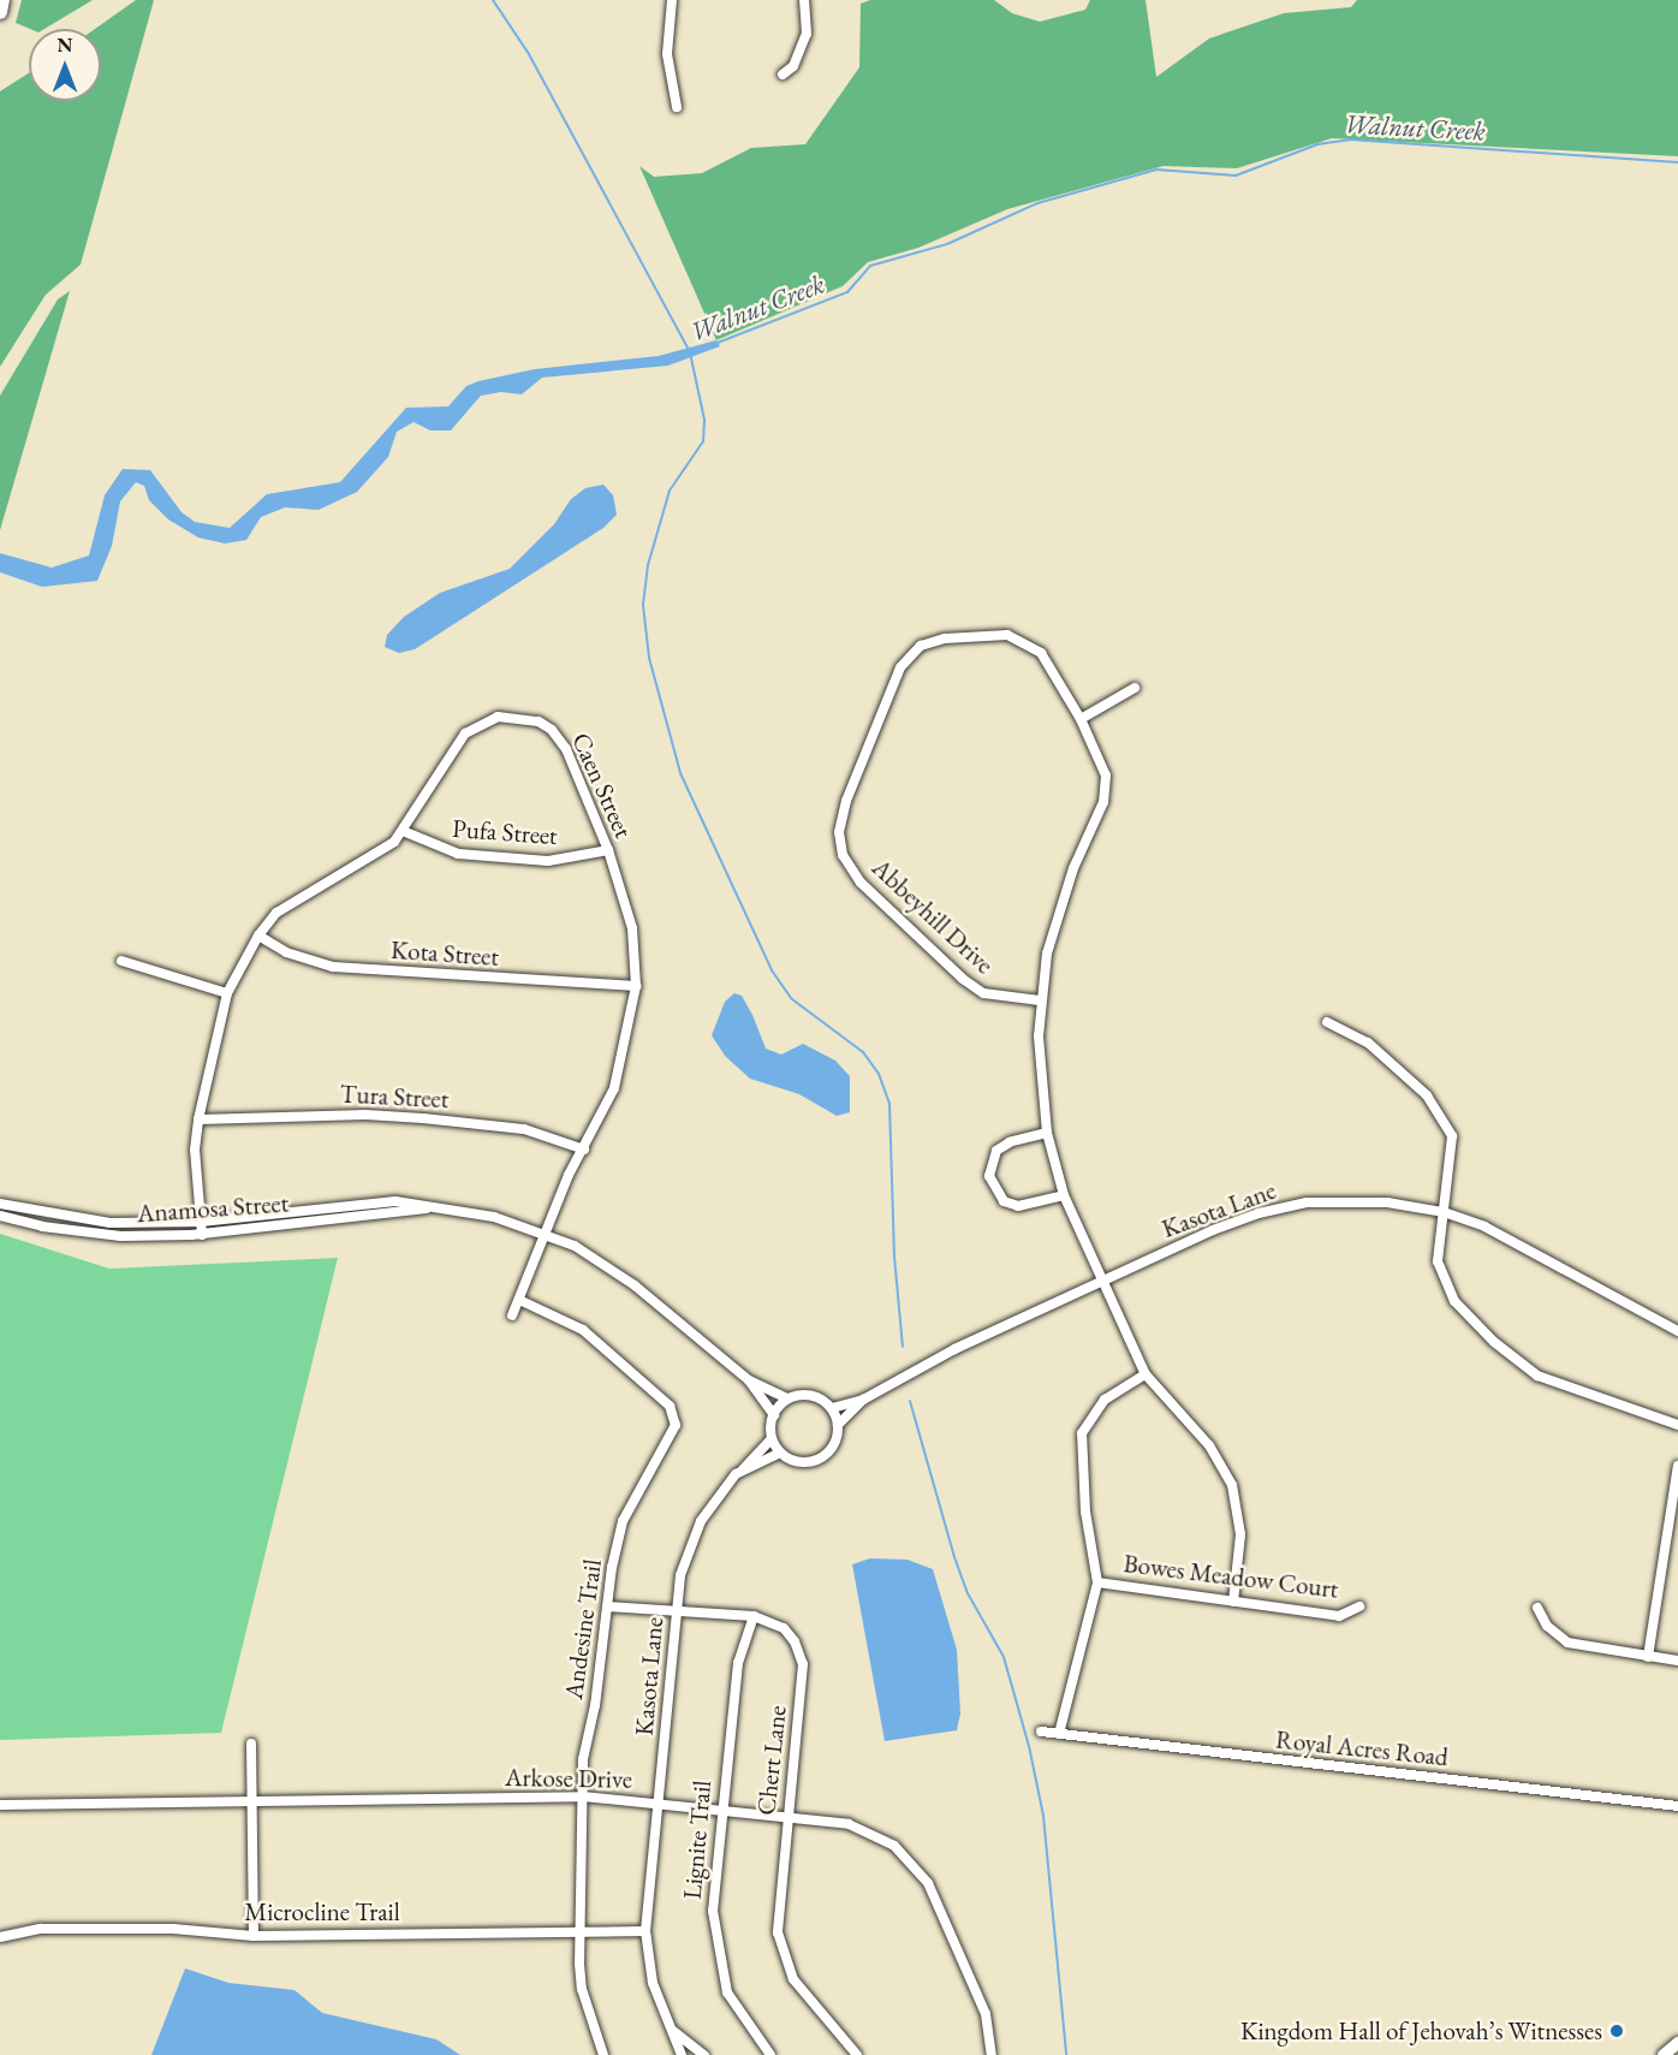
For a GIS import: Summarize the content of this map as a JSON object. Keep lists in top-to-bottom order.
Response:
{
  "streets": {
    "street": [
      "Caen Street",
      "Pufa Street",
      "Abbeyhill Drive",
      "Kota Street",
      "Tura Street",
      "Anamosa Street",
      "Kasota Lane",
      "Bowes Meadow Court",
      "Andesine Trail",
      "Royal Acres Road",
      "Chert Lane",
      "Arkose Drive",
      "Lignite Trail",
      "Microcline Trail"
    ]
  },
  "crossings": [
    ["Caen Street", "Pufa Street"],
    ["Caen Street", "Kota Street"],
    ["Caen Street", "Tura Street"],
    ["Caen Street", "Anamosa Street"],
    ["Caen Street", "Andesine Trail"],
    ["Abbeyhill Drive", "Kasota Lane"],
    ["Abbeyhill Drive", "Bowes Meadow Court"],
    ["Anamosa Street", "Kasota Lane"],
    ["Kasota Lane", "Chert Lane"],
    ["Kasota Lane", "Arkose Drive"],
    ["Kasota Lane", "Microcline Trail"],
    ["Andesine Trail", "Chert Lane"],
    ["Andesine Trail", "Arkose Drive"],
    ["Andesine Trail", "Microcline Trail"],
    ["Chert Lane", "Arkose Drive"],
    ["Chert Lane", "Lignite Trail"],
    ["Arkose Drive", "Lignite Trail"]
  ],
  "water": ["Walnut Creek"],
  "places": ["Kingdom Hall of Jehovah’s Witnesses"],
  "north": "top"
}
